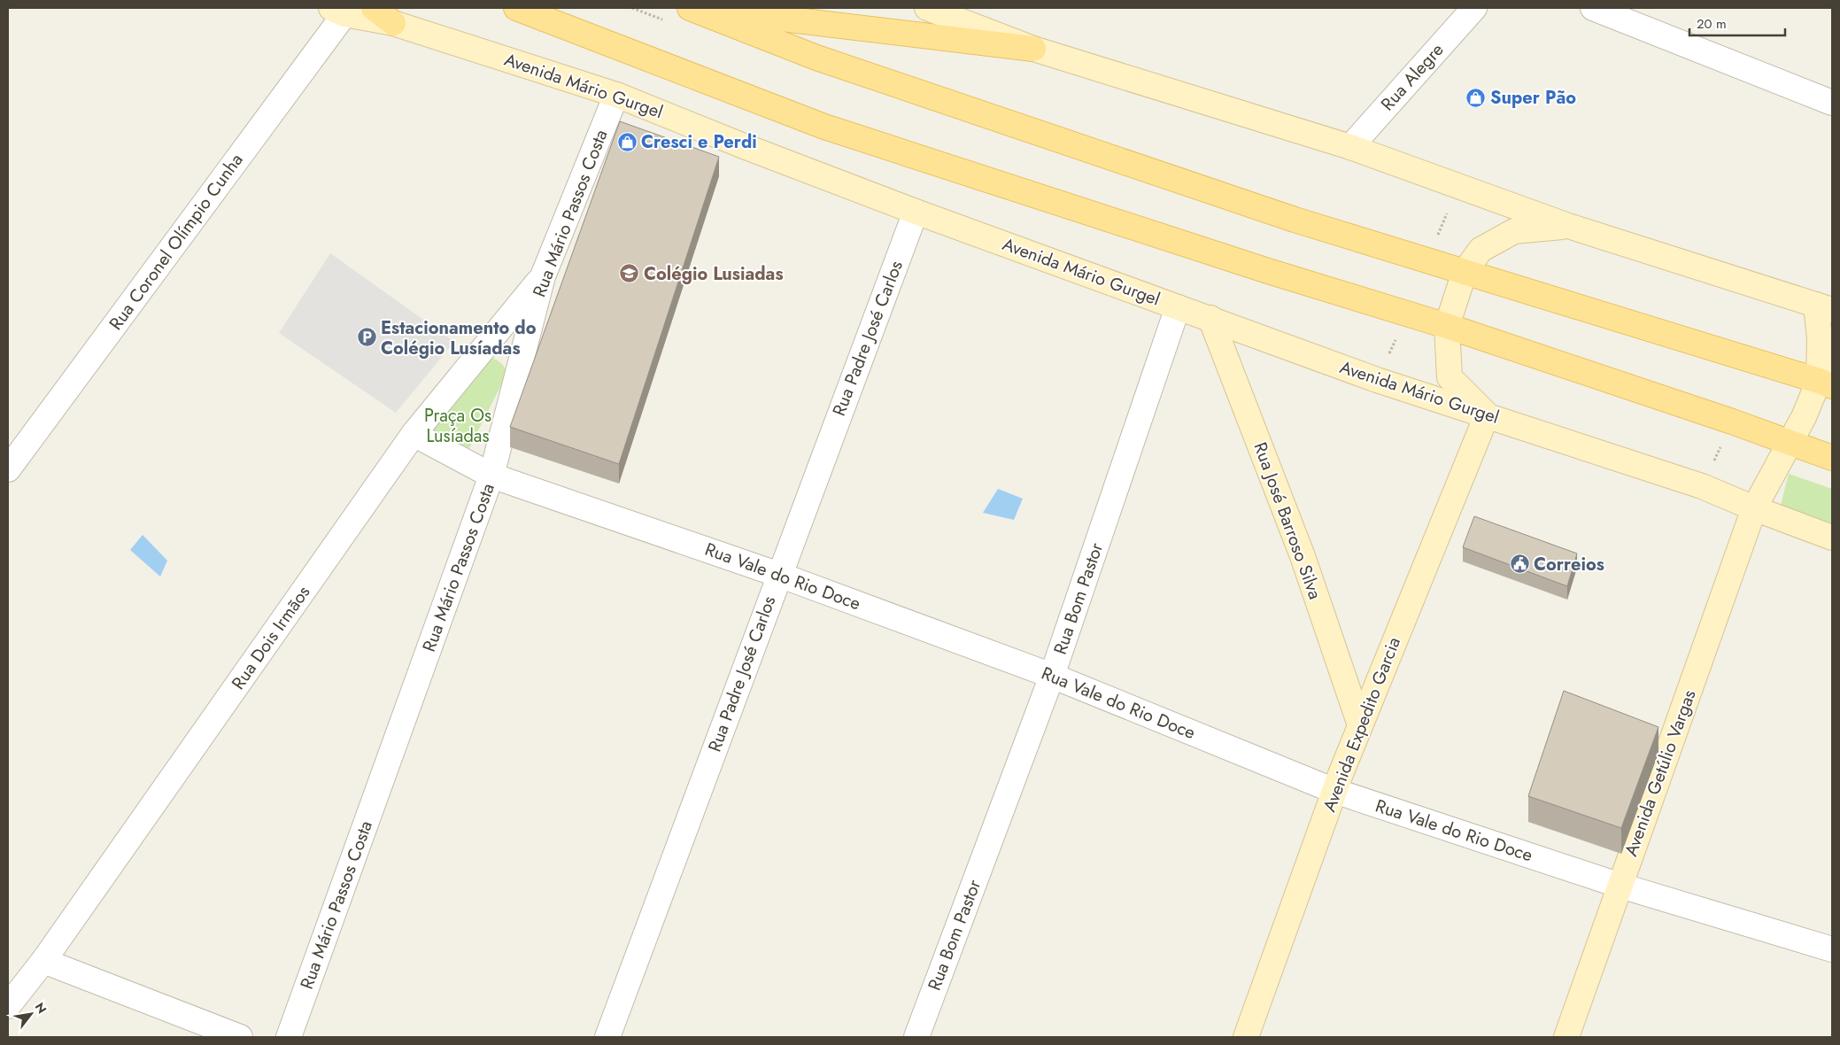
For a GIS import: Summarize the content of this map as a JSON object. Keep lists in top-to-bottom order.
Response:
{
  "streets": {
    "main road": [
      "Avenida Mário Gurgel",
      "Rua José Barroso Silva",
      "Avenida Expedito Garcia",
      "Avenida Getúlio Vargas"
    ],
    "street": [
      "Rua Alegre",
      "Rua Mário Passos Costa",
      "Rua Coronel Olímpio Cunha",
      "Rua Padre José Carlos",
      "Rua Vale do Rio Doce",
      "Rua Bom Pastor",
      "Rua Dois Irmãos"
    ]
  },
  "crossings": [
    ["Avenida Mário Gurgel", "Rua Mário Passos Costa"],
    ["Avenida Mário Gurgel", "Rua Coronel Olímpio Cunha"],
    ["Avenida Mário Gurgel", "Rua Padre José Carlos"],
    ["Avenida Mário Gurgel", "Rua José Barroso Silva"],
    ["Avenida Mário Gurgel", "Rua Bom Pastor"],
    ["Avenida Mário Gurgel", "Avenida Expedito Garcia"],
    ["Avenida Mário Gurgel", "Avenida Getúlio Vargas"],
    ["Rua Mário Passos Costa", "Rua Vale do Rio Doce"],
    ["Rua Mário Passos Costa", "Rua Dois Irmãos"],
    ["Rua Padre José Carlos", "Rua Vale do Rio Doce"],
    ["Rua José Barroso Silva", "Avenida Expedito Garcia"],
    ["Rua Vale do Rio Doce", "Rua Bom Pastor"],
    ["Rua Vale do Rio Doce", "Rua Dois Irmãos"],
    ["Rua Vale do Rio Doce", "Avenida Expedito Garcia"],
    ["Rua Vale do Rio Doce", "Avenida Getúlio Vargas"]
  ],
  "parks": ["Praça Os Lusíadas"],
  "places": {
    "shop": ["Super Pão", "Cresci e Perdi"],
    "school or university": ["Colégio Lusiadas"],
    "parking": ["Estacionamento do Colégio Lusíadas"],
    "public building": ["Correios"]
  },
  "scale_bar": "20 m",
  "north": "top right"
}
